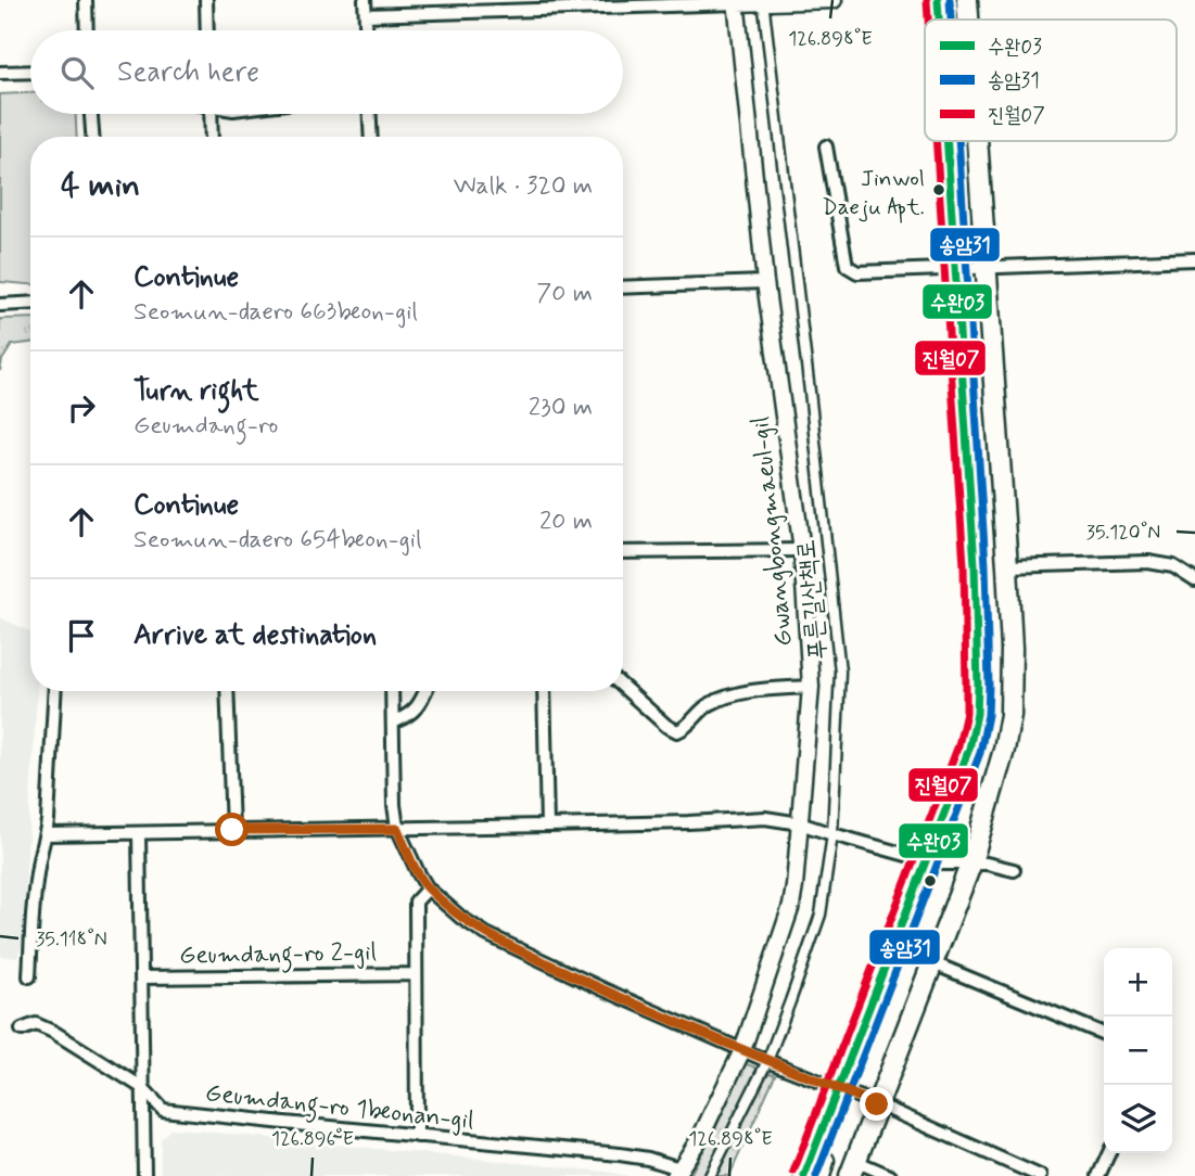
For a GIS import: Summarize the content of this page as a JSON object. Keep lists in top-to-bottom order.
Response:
{
  "streets": {
    "street": [
      "Gwangbongmaeul-gil",
      "푸른길산책로",
      "Geumdang-ro 2-gil",
      "Geumdang-ro 1beonan-gil"
    ]
  },
  "crossings": [
    ["Gwangbongmaeul-gil", "Geumdang-ro 1beonan-gil"]
  ],
  "places": ["Jinwol Daeju Apt."],
  "lines": ["transit line 수완03", "transit line 송암31", "transit line 진월07"],
  "legend": ["수완03", "송암31", "진월07"],
  "page": {
    "search": "Search here",
    "heading": ["4 min", "Walk · 320 m"],
    "list": [
      ["Continue", "Seomun-daero 663beon-gil", "70 m"],
      ["Turn right", "Geumdang-ro", "230 m"],
      ["Continue", "Seomun-daero 654beon-gil", "20 m"],
      "Arrive at destination"
    ],
    "map_buttons": ["+", "−"]
  },
  "coordinates": [
    "126.898°E",
    "35.120°N",
    "35.118°N",
    "126.896°E"
  ]
}
